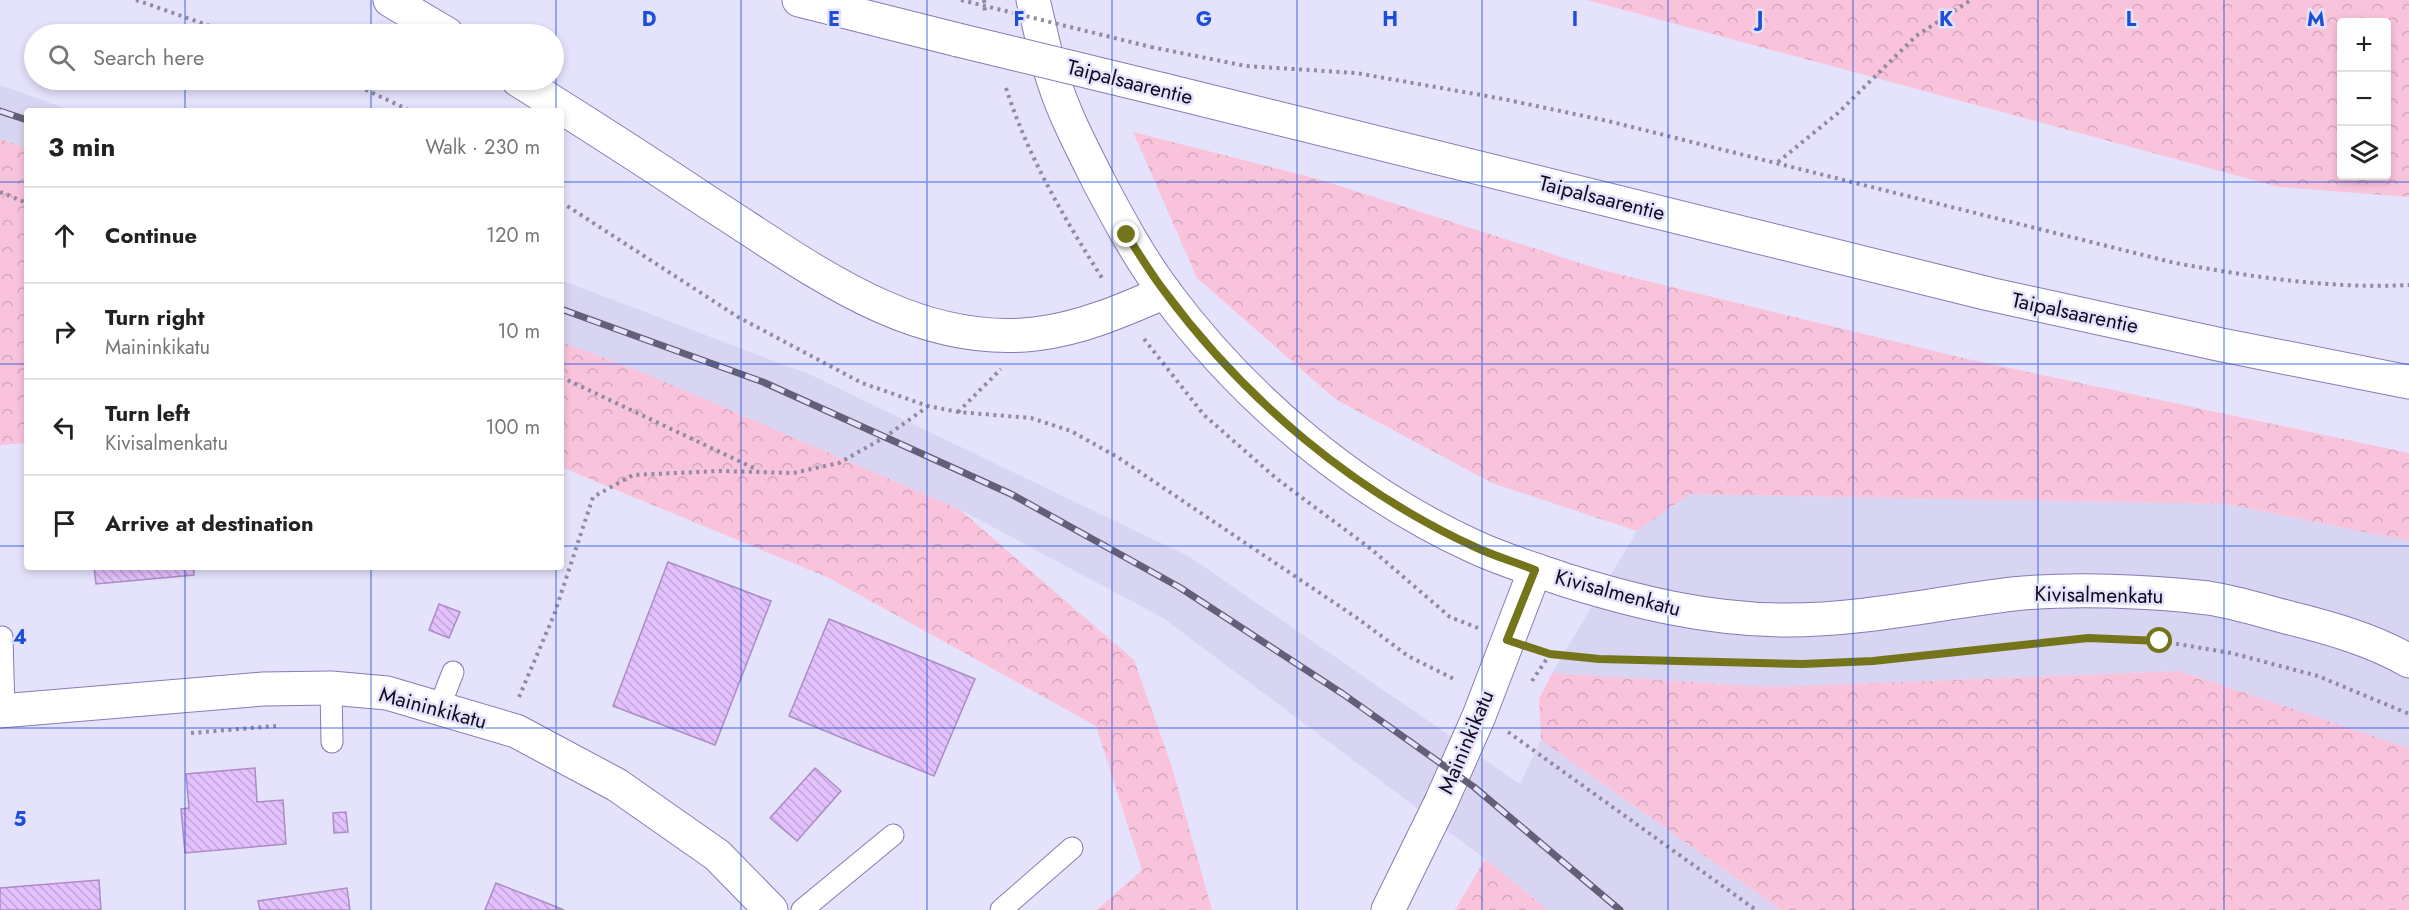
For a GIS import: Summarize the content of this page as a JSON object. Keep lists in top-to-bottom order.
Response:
{
  "streets": {
    "street": ["Taipalsaarentie", "Kivisalmenkatu", "Maininkikatu"]
  },
  "crossings": [
    ["Kivisalmenkatu", "Maininkikatu"]
  ],
  "page": {
    "map_buttons": ["+", "−"],
    "search": "Search here",
    "heading": ["3 min", "Walk · 230 m"],
    "list": [
      ["Continue", "120 m"],
      ["Turn right", "Maininkikatu", "10 m"],
      ["Turn left", "Kivisalmenkatu", "100 m"],
      "Arrive at destination"
    ]
  },
  "grid": {
    "columns": [
      "D",
      "E",
      "F",
      "G",
      "H",
      "I",
      "J",
      "K",
      "L",
      "M"
    ],
    "rows": ["4", "5"]
  }
}
